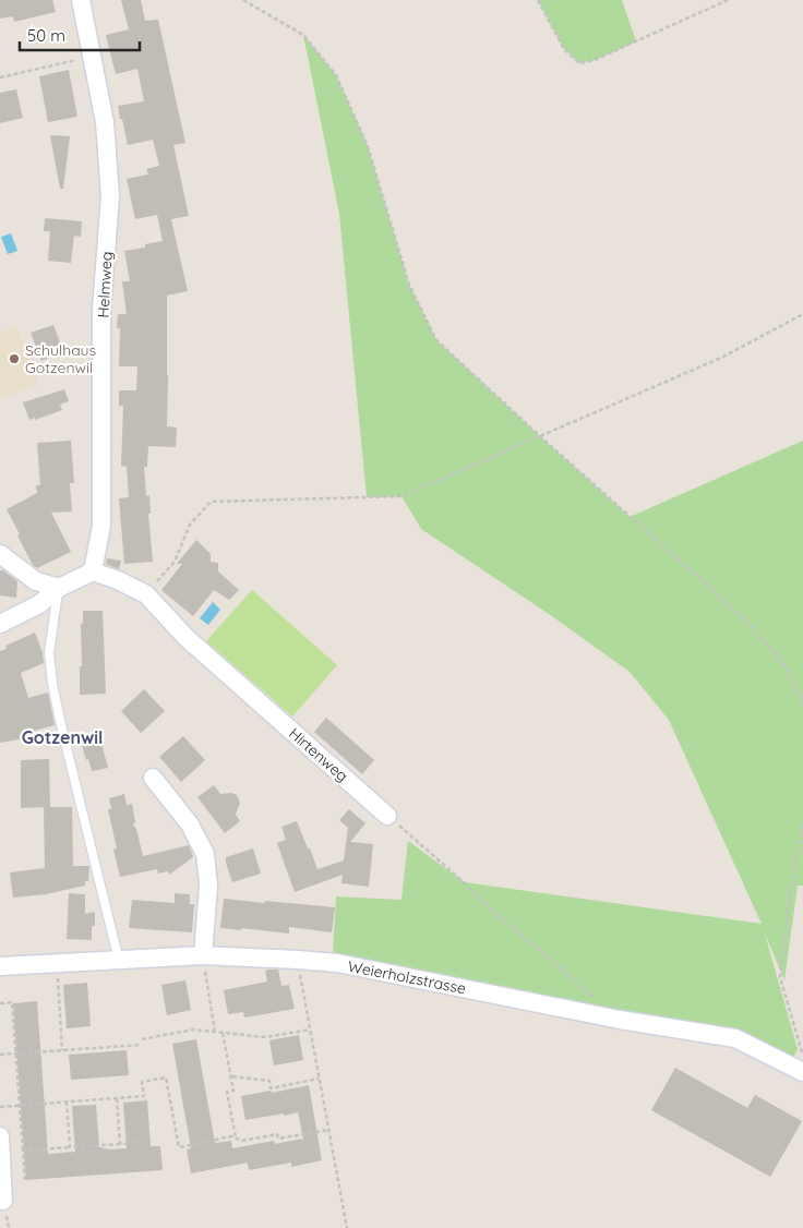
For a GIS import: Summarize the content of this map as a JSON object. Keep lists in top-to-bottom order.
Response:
{
  "streets": {
    "street": ["Helmweg", "Hirtenweg", "Weierholzstrasse"]
  },
  "crossings": [
    ["Helmweg", "Hirtenweg"]
  ],
  "districts": ["Gotzenwil"],
  "places": ["Schulhaus Gotzenwil"],
  "scale_bar": "50 m"
}
